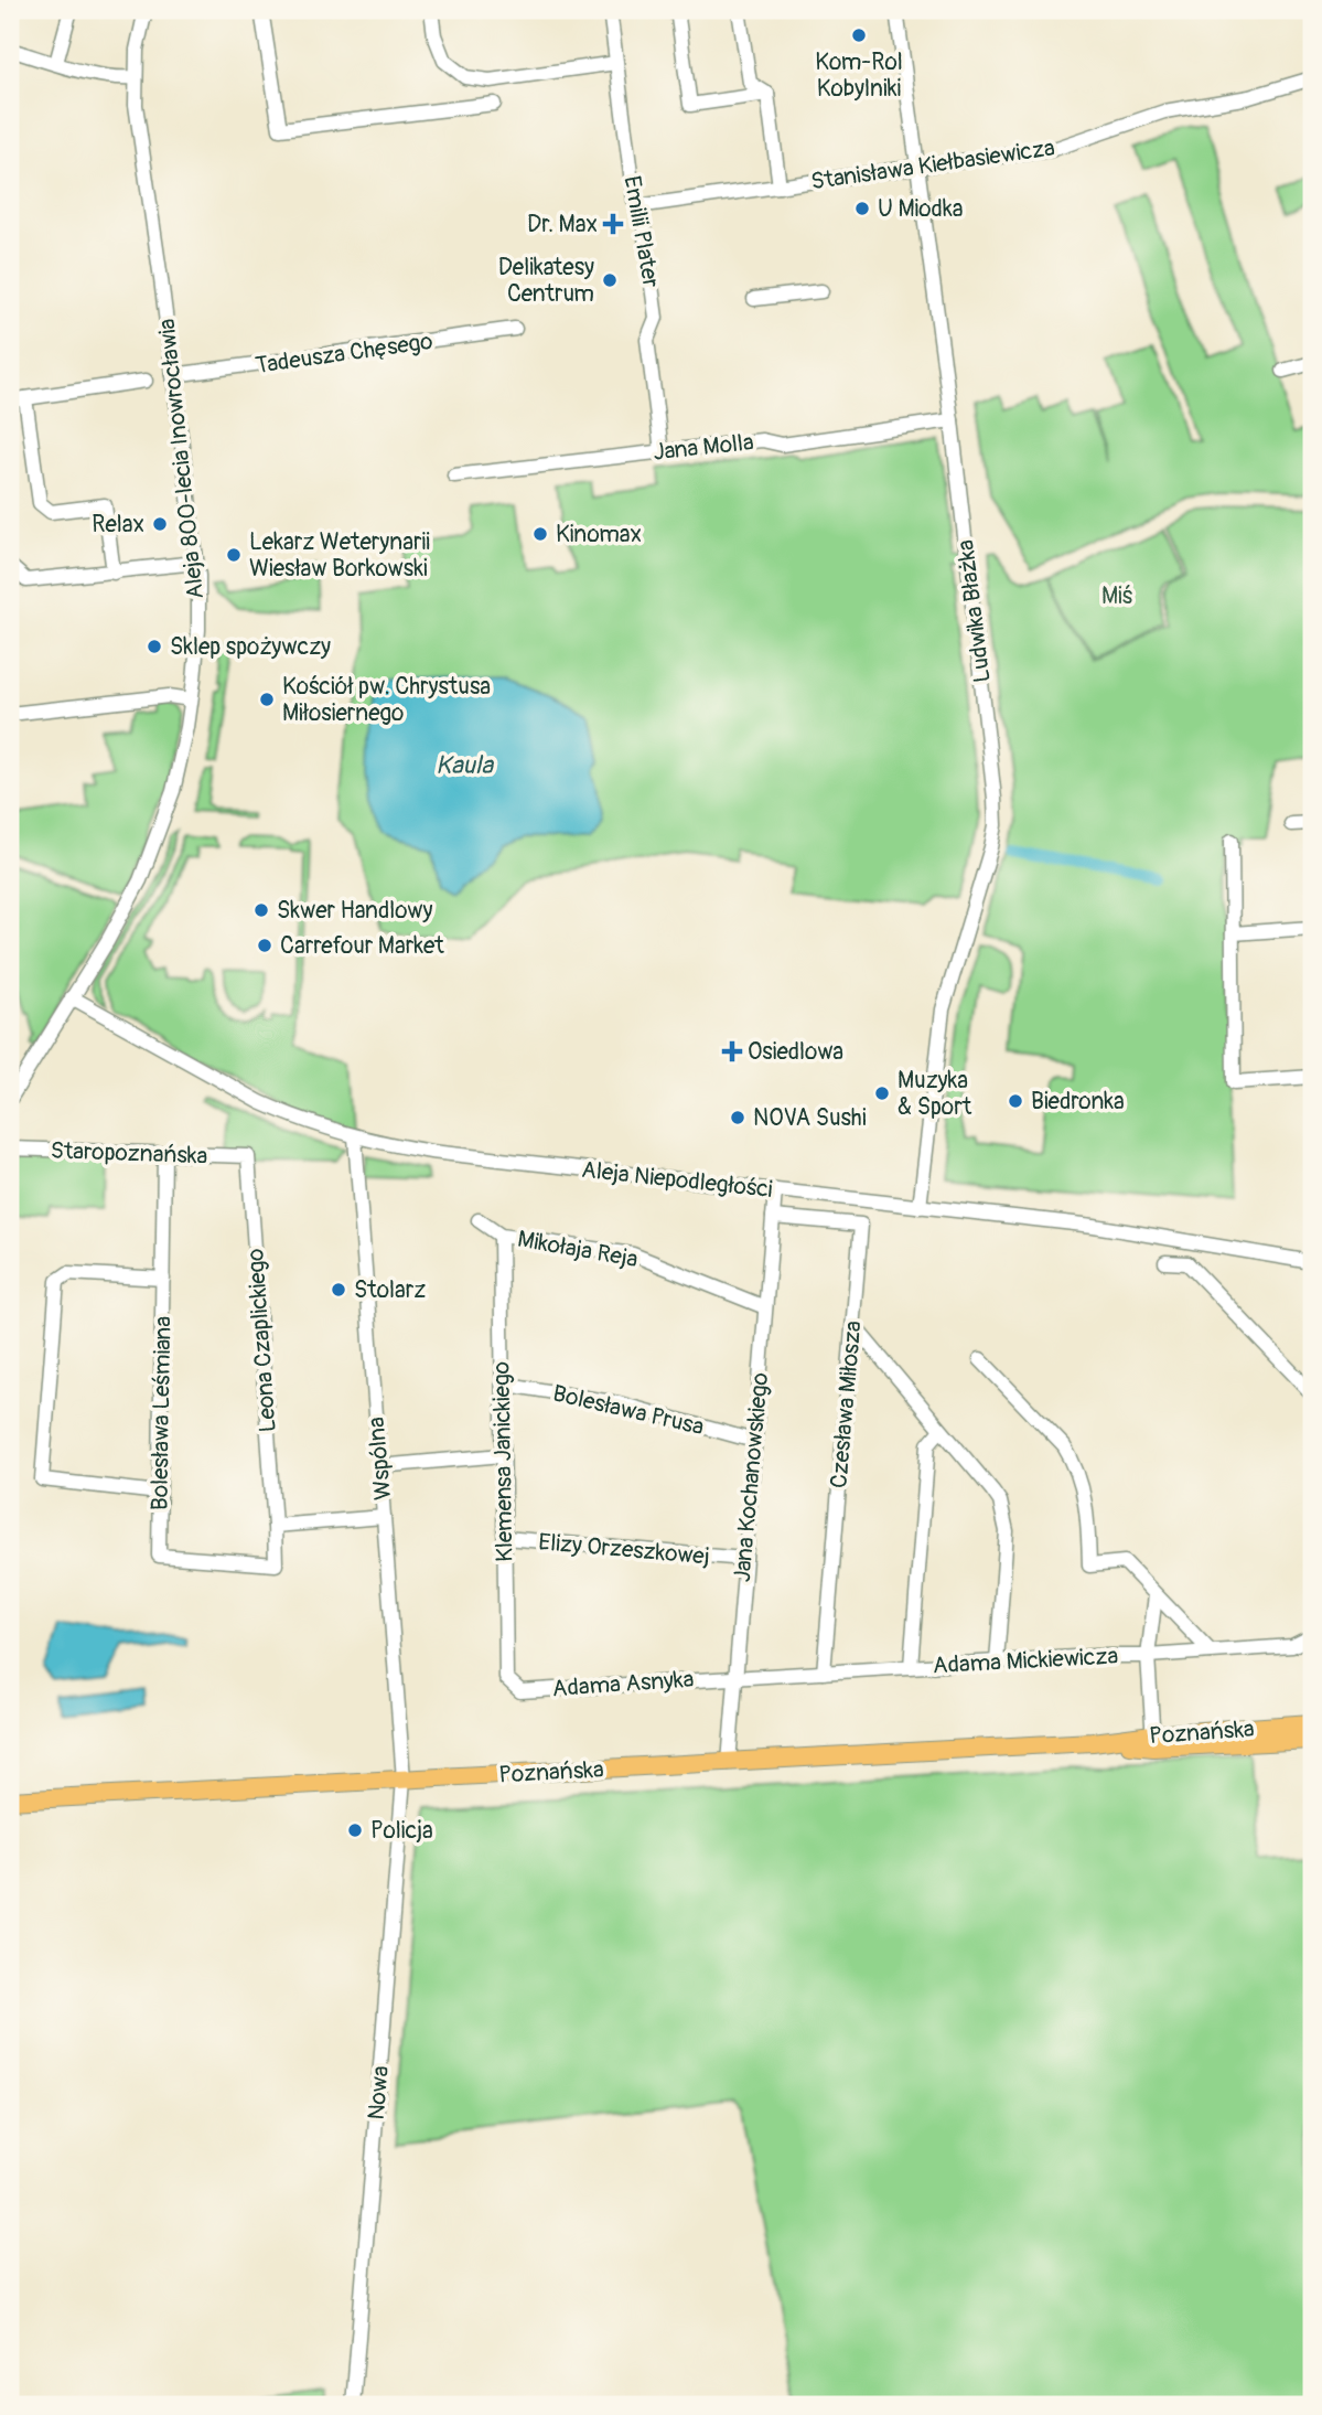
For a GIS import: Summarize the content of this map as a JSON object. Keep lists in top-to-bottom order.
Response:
{
  "streets": {
    "main road": ["Poznańska"],
    "street": [
      "Stanisława Kiełbasiewicza",
      "Emilii Plater",
      "Tadeusza Chęsego",
      "Jana Molla",
      "Aleja 800-lecia Inowrocławia",
      "Ludwika Błażka",
      "Staropoznańska",
      "Aleja Niepodległości",
      "Mikołaja Reja",
      "Leona Czaplickiego",
      "Czesława Miłosza",
      "Bolesława Prusa",
      "Bolesława Leśmiana",
      "Wspólna",
      "Klemensa Janickiego",
      "Jana Kochanowskiego",
      "Elizy Orzeszkowej",
      "Adama Mickiewicza",
      "Adama Asnyka",
      "Nowa"
    ]
  },
  "crossings": [
    ["Stanisława Kiełbasiewicza", "Emilii Plater"],
    ["Stanisława Kiełbasiewicza", "Ludwika Błażka"],
    ["Emilii Plater", "Jana Molla"],
    ["Tadeusza Chęsego", "Aleja 800-lecia Inowrocławia"],
    ["Jana Molla", "Ludwika Błażka"],
    ["Aleja 800-lecia Inowrocławia", "Aleja Niepodległości"],
    ["Ludwika Błażka", "Aleja Niepodległości"],
    ["Staropoznańska", "Leona Czaplickiego"],
    ["Staropoznańska", "Bolesława Leśmiana"],
    ["Aleja Niepodległości", "Wspólna"],
    ["Aleja Niepodległości", "Jana Kochanowskiego"],
    ["Mikołaja Reja", "Klemensa Janickiego"],
    ["Mikołaja Reja", "Jana Kochanowskiego"],
    ["Leona Czaplickiego", "Bolesława Leśmiana"],
    ["Czesława Miłosza", "Jana Kochanowskiego"],
    ["Czesława Miłosza", "Adama Mickiewicza"],
    ["Bolesława Prusa", "Klemensa Janickiego"],
    ["Bolesława Prusa", "Jana Kochanowskiego"],
    ["Wspólna", "Poznańska"],
    ["Wspólna", "Nowa"],
    ["Klemensa Janickiego", "Elizy Orzeszkowej"],
    ["Klemensa Janickiego", "Adama Asnyka"],
    ["Jana Kochanowskiego", "Elizy Orzeszkowej"],
    ["Jana Kochanowskiego", "Adama Mickiewicza"],
    ["Jana Kochanowskiego", "Adama Asnyka"],
    ["Jana Kochanowskiego", "Poznańska"],
    ["Adama Mickiewicza", "Adama Asnyka"],
    ["Poznańska", "Nowa"]
  ],
  "water": ["Kaula"],
  "parks": ["Miś"],
  "places": {
    "other": [
      "Kom-Rol Kobylniki",
      "U Miodka",
      "Delikatesy Centrum",
      "Relax",
      "Kinomax",
      "Lekarz Weterynarii Wiesław Borkowski",
      "Sklep spożywczy",
      "Kościół pw. Chrystusa Miłosiernego",
      "Skwer Handlowy",
      "Carrefour Market",
      "Muzyka & Sport",
      "Biedronka",
      "NOVA Sushi",
      "Stolarz",
      "Policja"
    ],
    "health": ["Dr. Max", "Osiedlowa"]
  }
}
